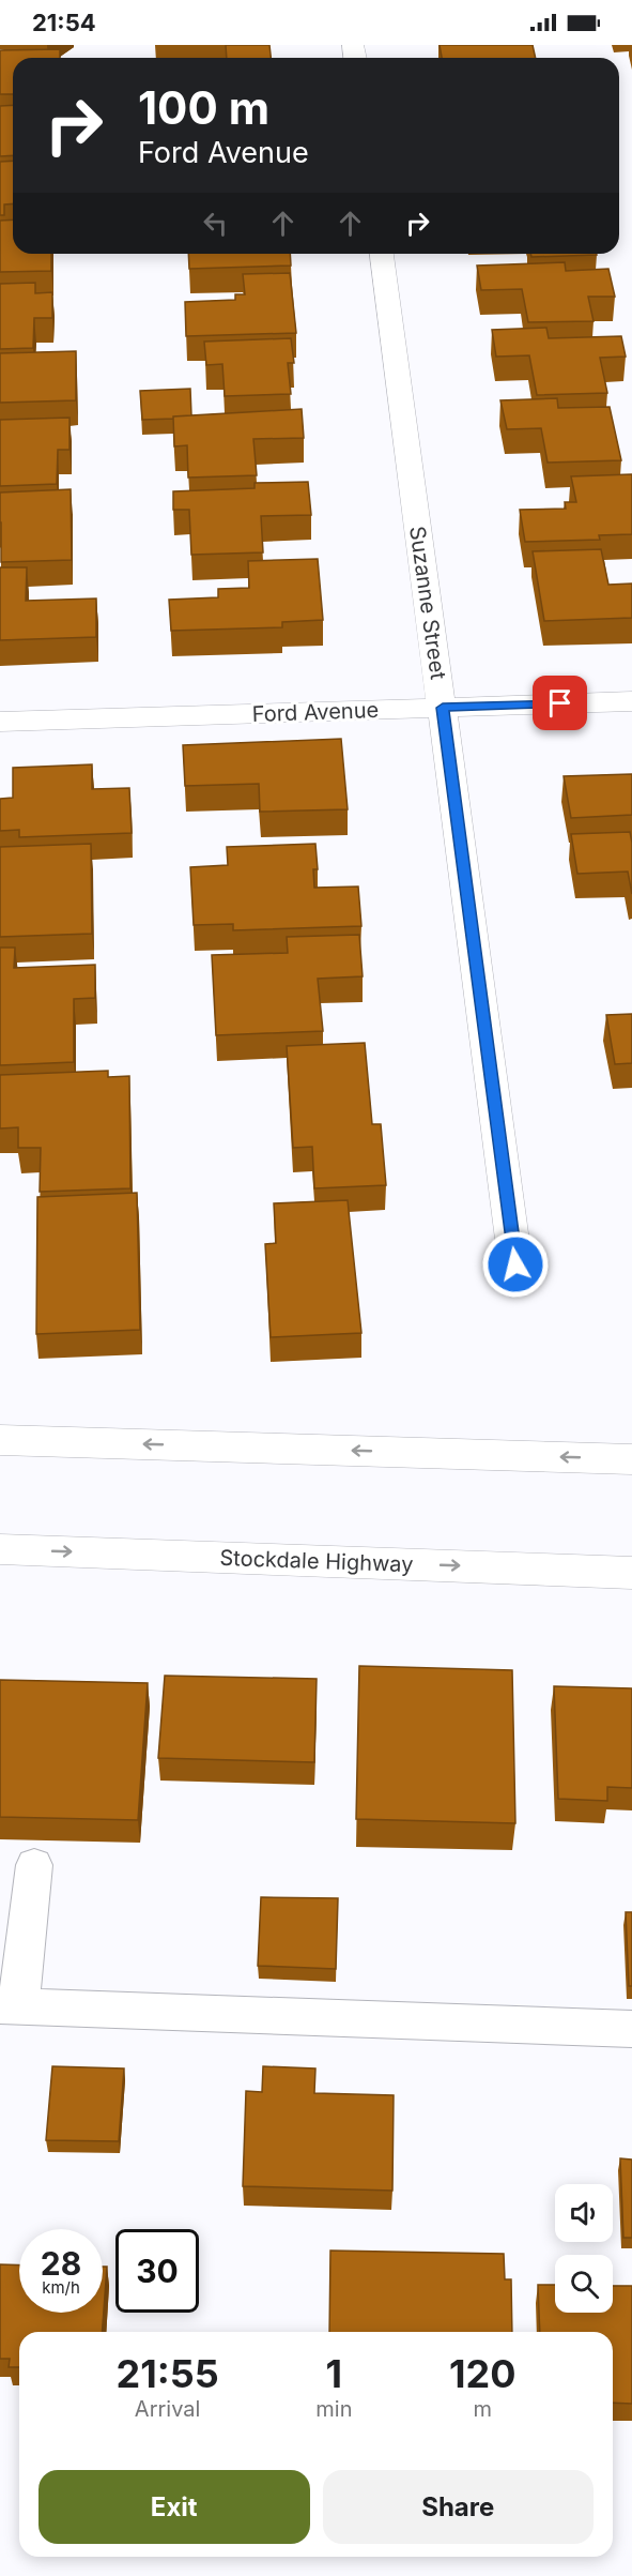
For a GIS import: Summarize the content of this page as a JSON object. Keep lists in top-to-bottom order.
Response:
{
  "streets": {
    "street": ["Suzanne Street", "Ford Avenue", "Stockdale Highway"]
  },
  "crossings": [
    ["Suzanne Street", "Ford Avenue"]
  ],
  "page": {
    "status": "21:54",
    "turn": ["100 m", "Ford Avenue"],
    "speed": "28 km/h",
    "limit": "30",
    "eta": [
      "21:55",
      "Arrival",
      "1",
      "min",
      "120",
      "m"
    ],
    "buttons": ["Exit", "Share"]
  }
}
